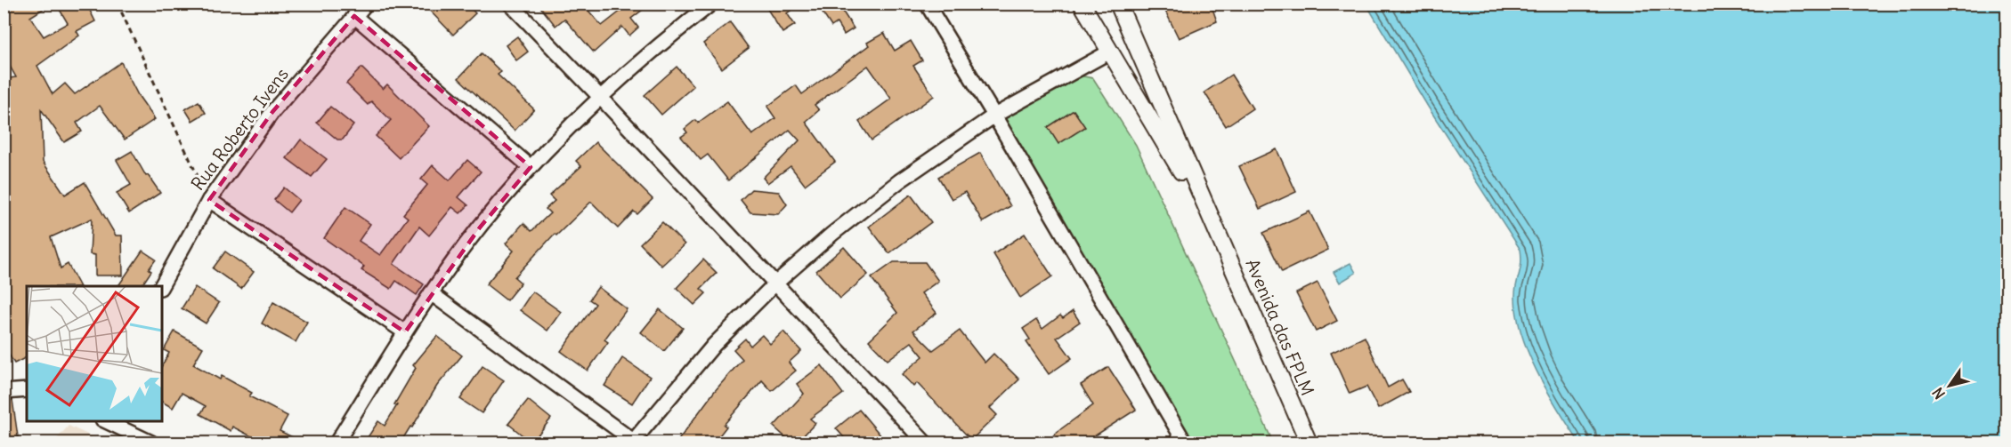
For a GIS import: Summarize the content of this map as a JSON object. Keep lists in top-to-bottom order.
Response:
{
  "streets": {
    "street": ["Rua Roberto Ivens", "Avenida das FPLM"]
  },
  "north": "bottom left"
}
